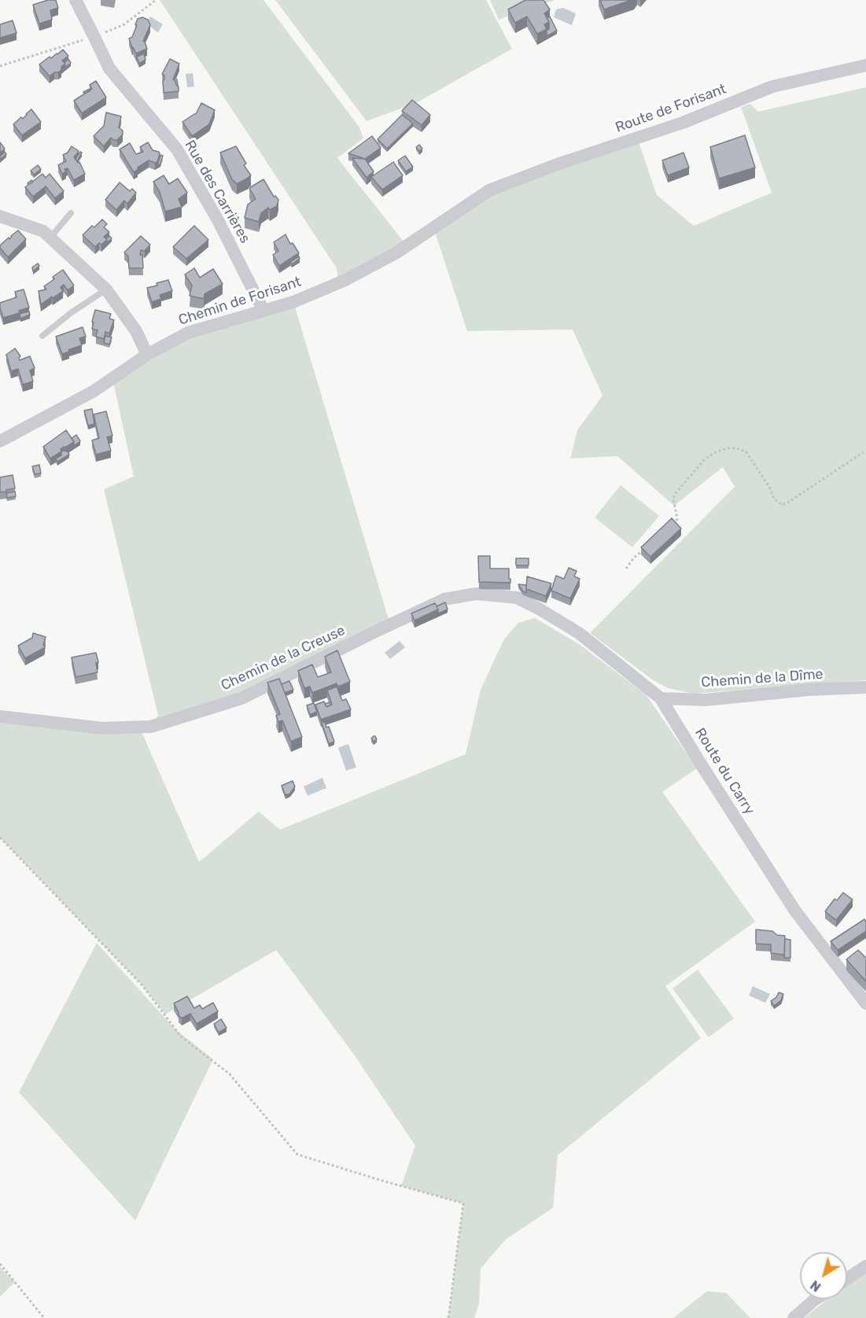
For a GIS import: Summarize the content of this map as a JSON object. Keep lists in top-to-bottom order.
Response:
{
  "streets": {
    "street": [
      "Route de Forisant",
      "Rue des Carrières",
      "Chemin de Forisant",
      "Chemin de la Creuse",
      "Chemin de la Dîme",
      "Route du Carry"
    ]
  },
  "crossings": [
    ["Route de Forisant", "Chemin de Forisant"],
    ["Rue des Carrières", "Chemin de Forisant"],
    ["Chemin de la Creuse", "Route du Carry"],
    ["Chemin de la Dîme", "Route du Carry"]
  ],
  "north": "bottom left"
}
